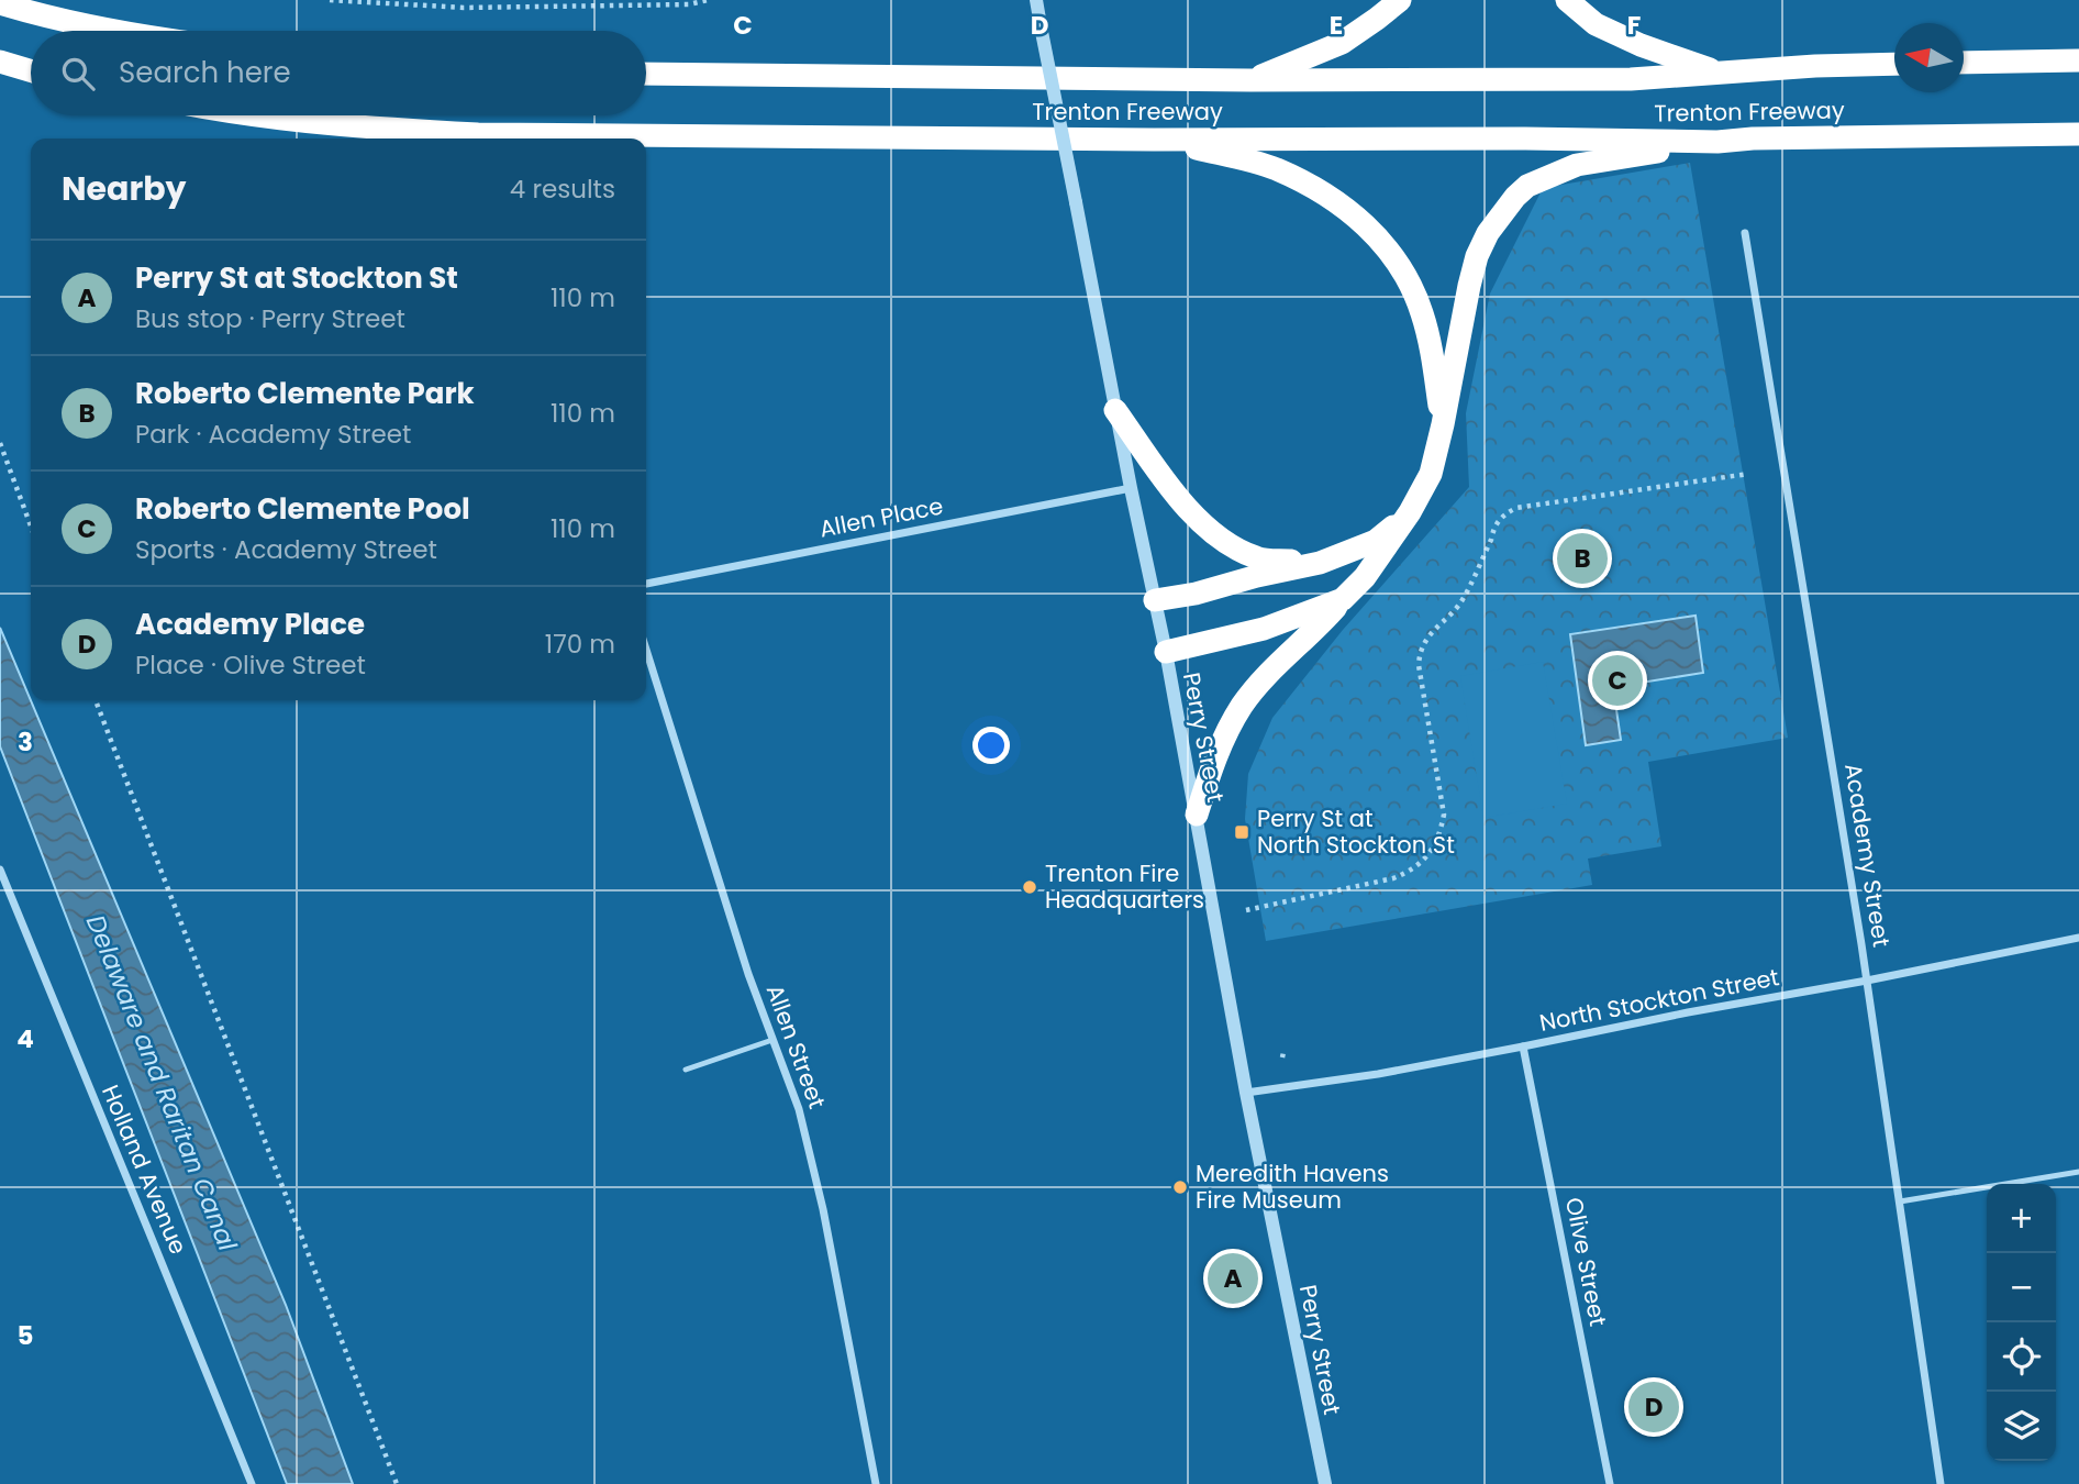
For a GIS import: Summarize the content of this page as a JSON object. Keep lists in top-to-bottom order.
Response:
{
  "streets": {
    "highway": ["Trenton Freeway"],
    "street": [
      "Allen Place",
      "Perry Street",
      "Academy Street",
      "North Stockton Street",
      "Allen Street",
      "Holland Avenue",
      "Olive Street"
    ]
  },
  "crossings": [
    ["Allen Place", "Perry Street"],
    ["Perry Street", "North Stockton Street"],
    ["Academy Street", "North Stockton Street"],
    ["North Stockton Street", "Olive Street"]
  ],
  "water": ["Delaware and Raritan Canal"],
  "places": {
    "transit": ["Perry St at North Stockton St"],
    "other": ["Trenton Fire Headquarters", "Meredith Havens Fire Museum"]
  },
  "north": "left",
  "page": {
    "search": "Search here",
    "heading": ["Nearby", "4 results"],
    "list": [
      {
        "mark": "A",
        "name": "Perry St at Stockton St",
        "note": "Bus stop · Perry Street",
        "value": "110 m"
      },
      {
        "mark": "B",
        "name": "Roberto Clemente Park",
        "note": "Park · Academy Street",
        "value": "110 m"
      },
      {
        "mark": "C",
        "name": "Roberto Clemente Pool",
        "note": "Sports · Academy Street",
        "value": "110 m"
      },
      {
        "mark": "D",
        "name": "Academy Place",
        "note": "Place · Olive Street",
        "value": "170 m"
      }
    ],
    "pins": [
      "B",
      "C",
      "A",
      "D"
    ],
    "map_buttons": ["+", "−"]
  },
  "grid": {
    "columns": [
      "C",
      "D",
      "E",
      "F"
    ],
    "rows": ["3", "4", "5"]
  }
}
